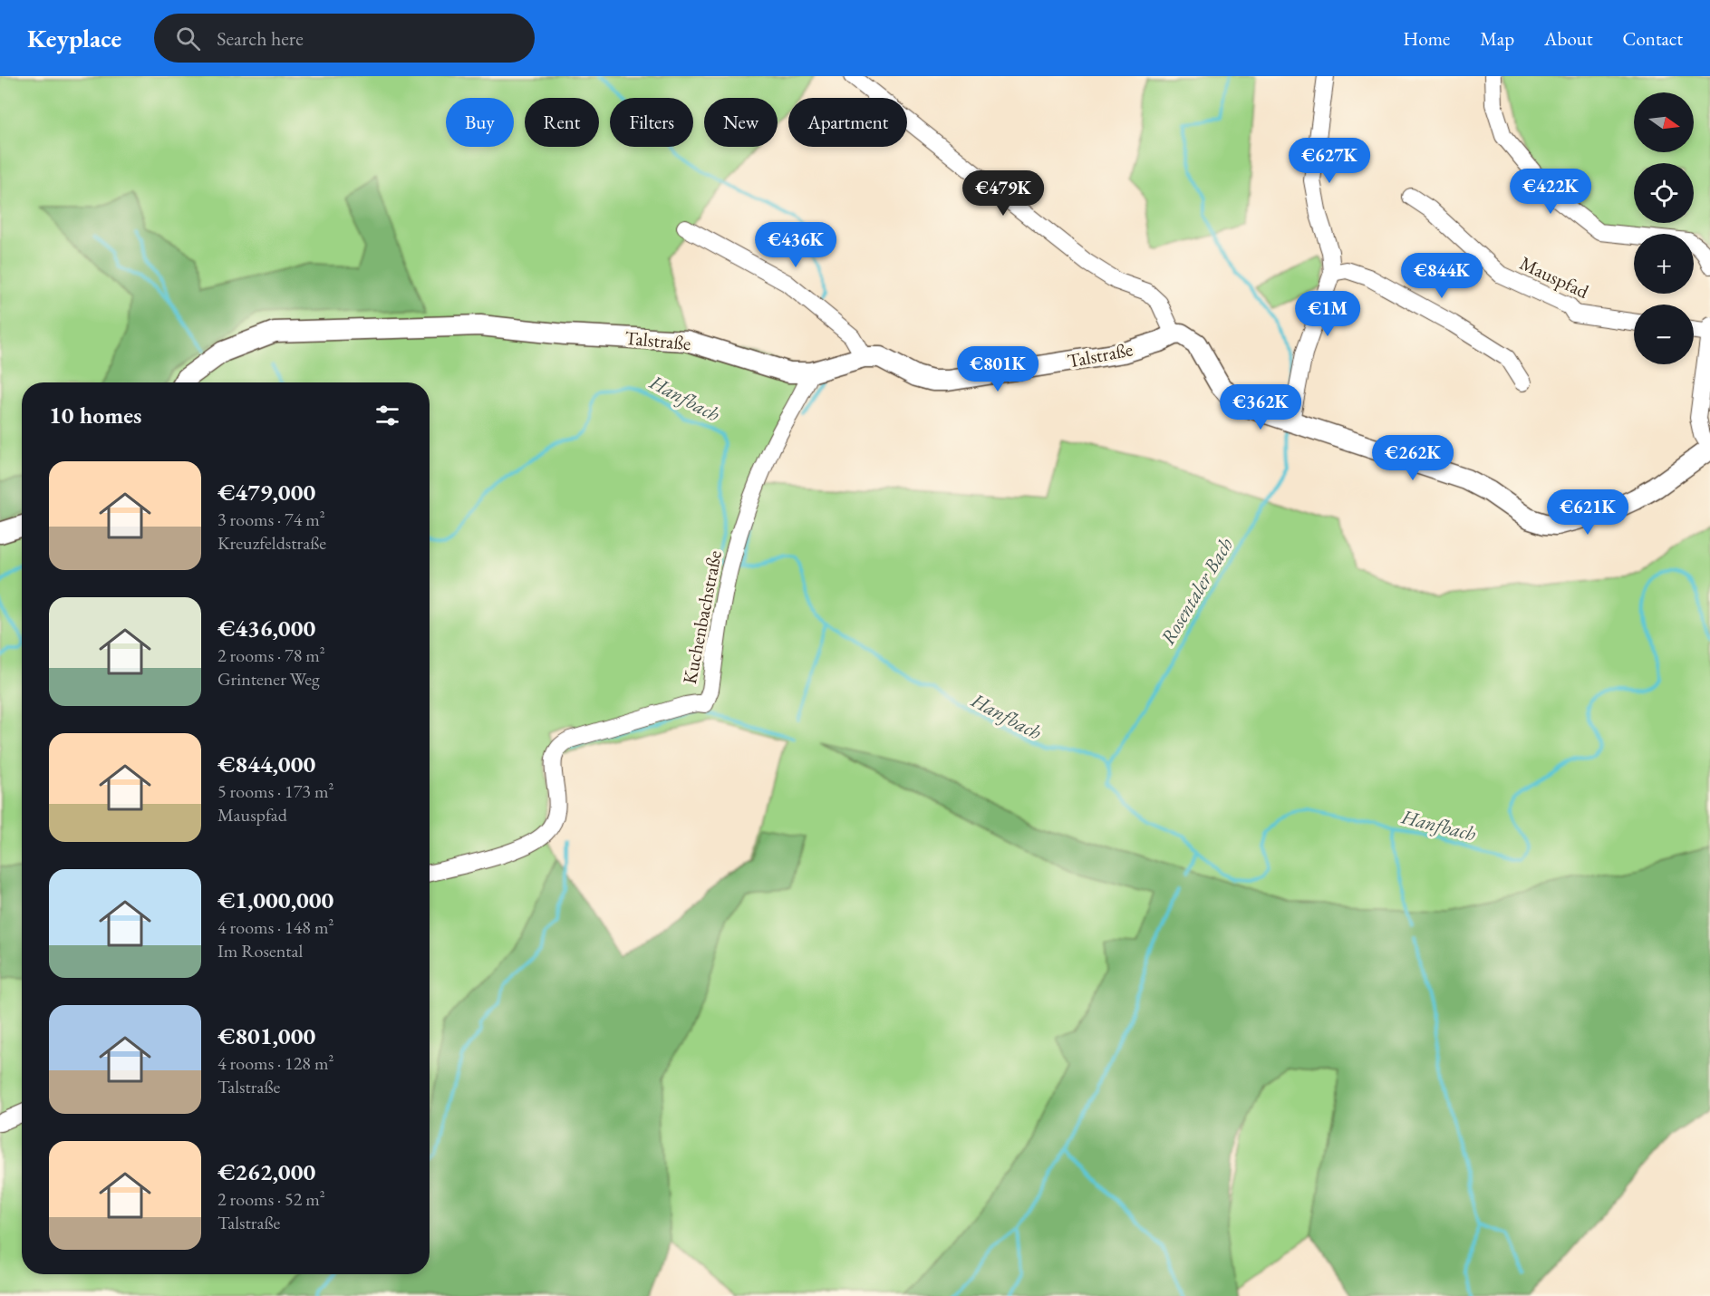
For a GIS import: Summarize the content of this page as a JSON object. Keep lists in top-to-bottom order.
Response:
{
  "streets": {
    "main road": ["Talstraße"],
    "street": ["Mauspfad", "Kuchenbachstraße"]
  },
  "crossings": [
    ["Talstraße", "Kuchenbachstraße"]
  ],
  "water": ["Hanfbach", "Rosentaler Bach"],
  "north": "right",
  "page": {
    "header": "Keyplace",
    "search": "Search here",
    "nav": [
      "Home",
      "Map",
      "About",
      "Contact"
    ],
    "map_buttons": ["+", "−"],
    "chip": [
      "Buy",
      "Rent",
      "Filters",
      "New",
      "Apartment"
    ],
    "price": [
      "€627K",
      "€422K",
      "€479K",
      "€436K",
      "€844K",
      "€1M",
      "€801K",
      "€362K",
      "€262K",
      "€621K"
    ],
    "heading": "10 homes",
    "list": [
      {
        "name": "€479,000",
        "note": "3 rooms · 74 m² · Kreuzfeldstraße"
      },
      {
        "name": "€436,000",
        "note": "2 rooms · 78 m² · Grintener Weg"
      },
      {
        "name": "€844,000",
        "note": "5 rooms · 173 m² · Mauspfad"
      },
      {
        "name": "€1,000,000",
        "note": "4 rooms · 148 m² · Im Rosental"
      },
      {
        "name": "€801,000",
        "note": "4 rooms · 128 m² · Talstraße"
      },
      {
        "name": "€262,000",
        "note": "2 rooms · 52 m² · Talstraße"
      }
    ]
  }
}
